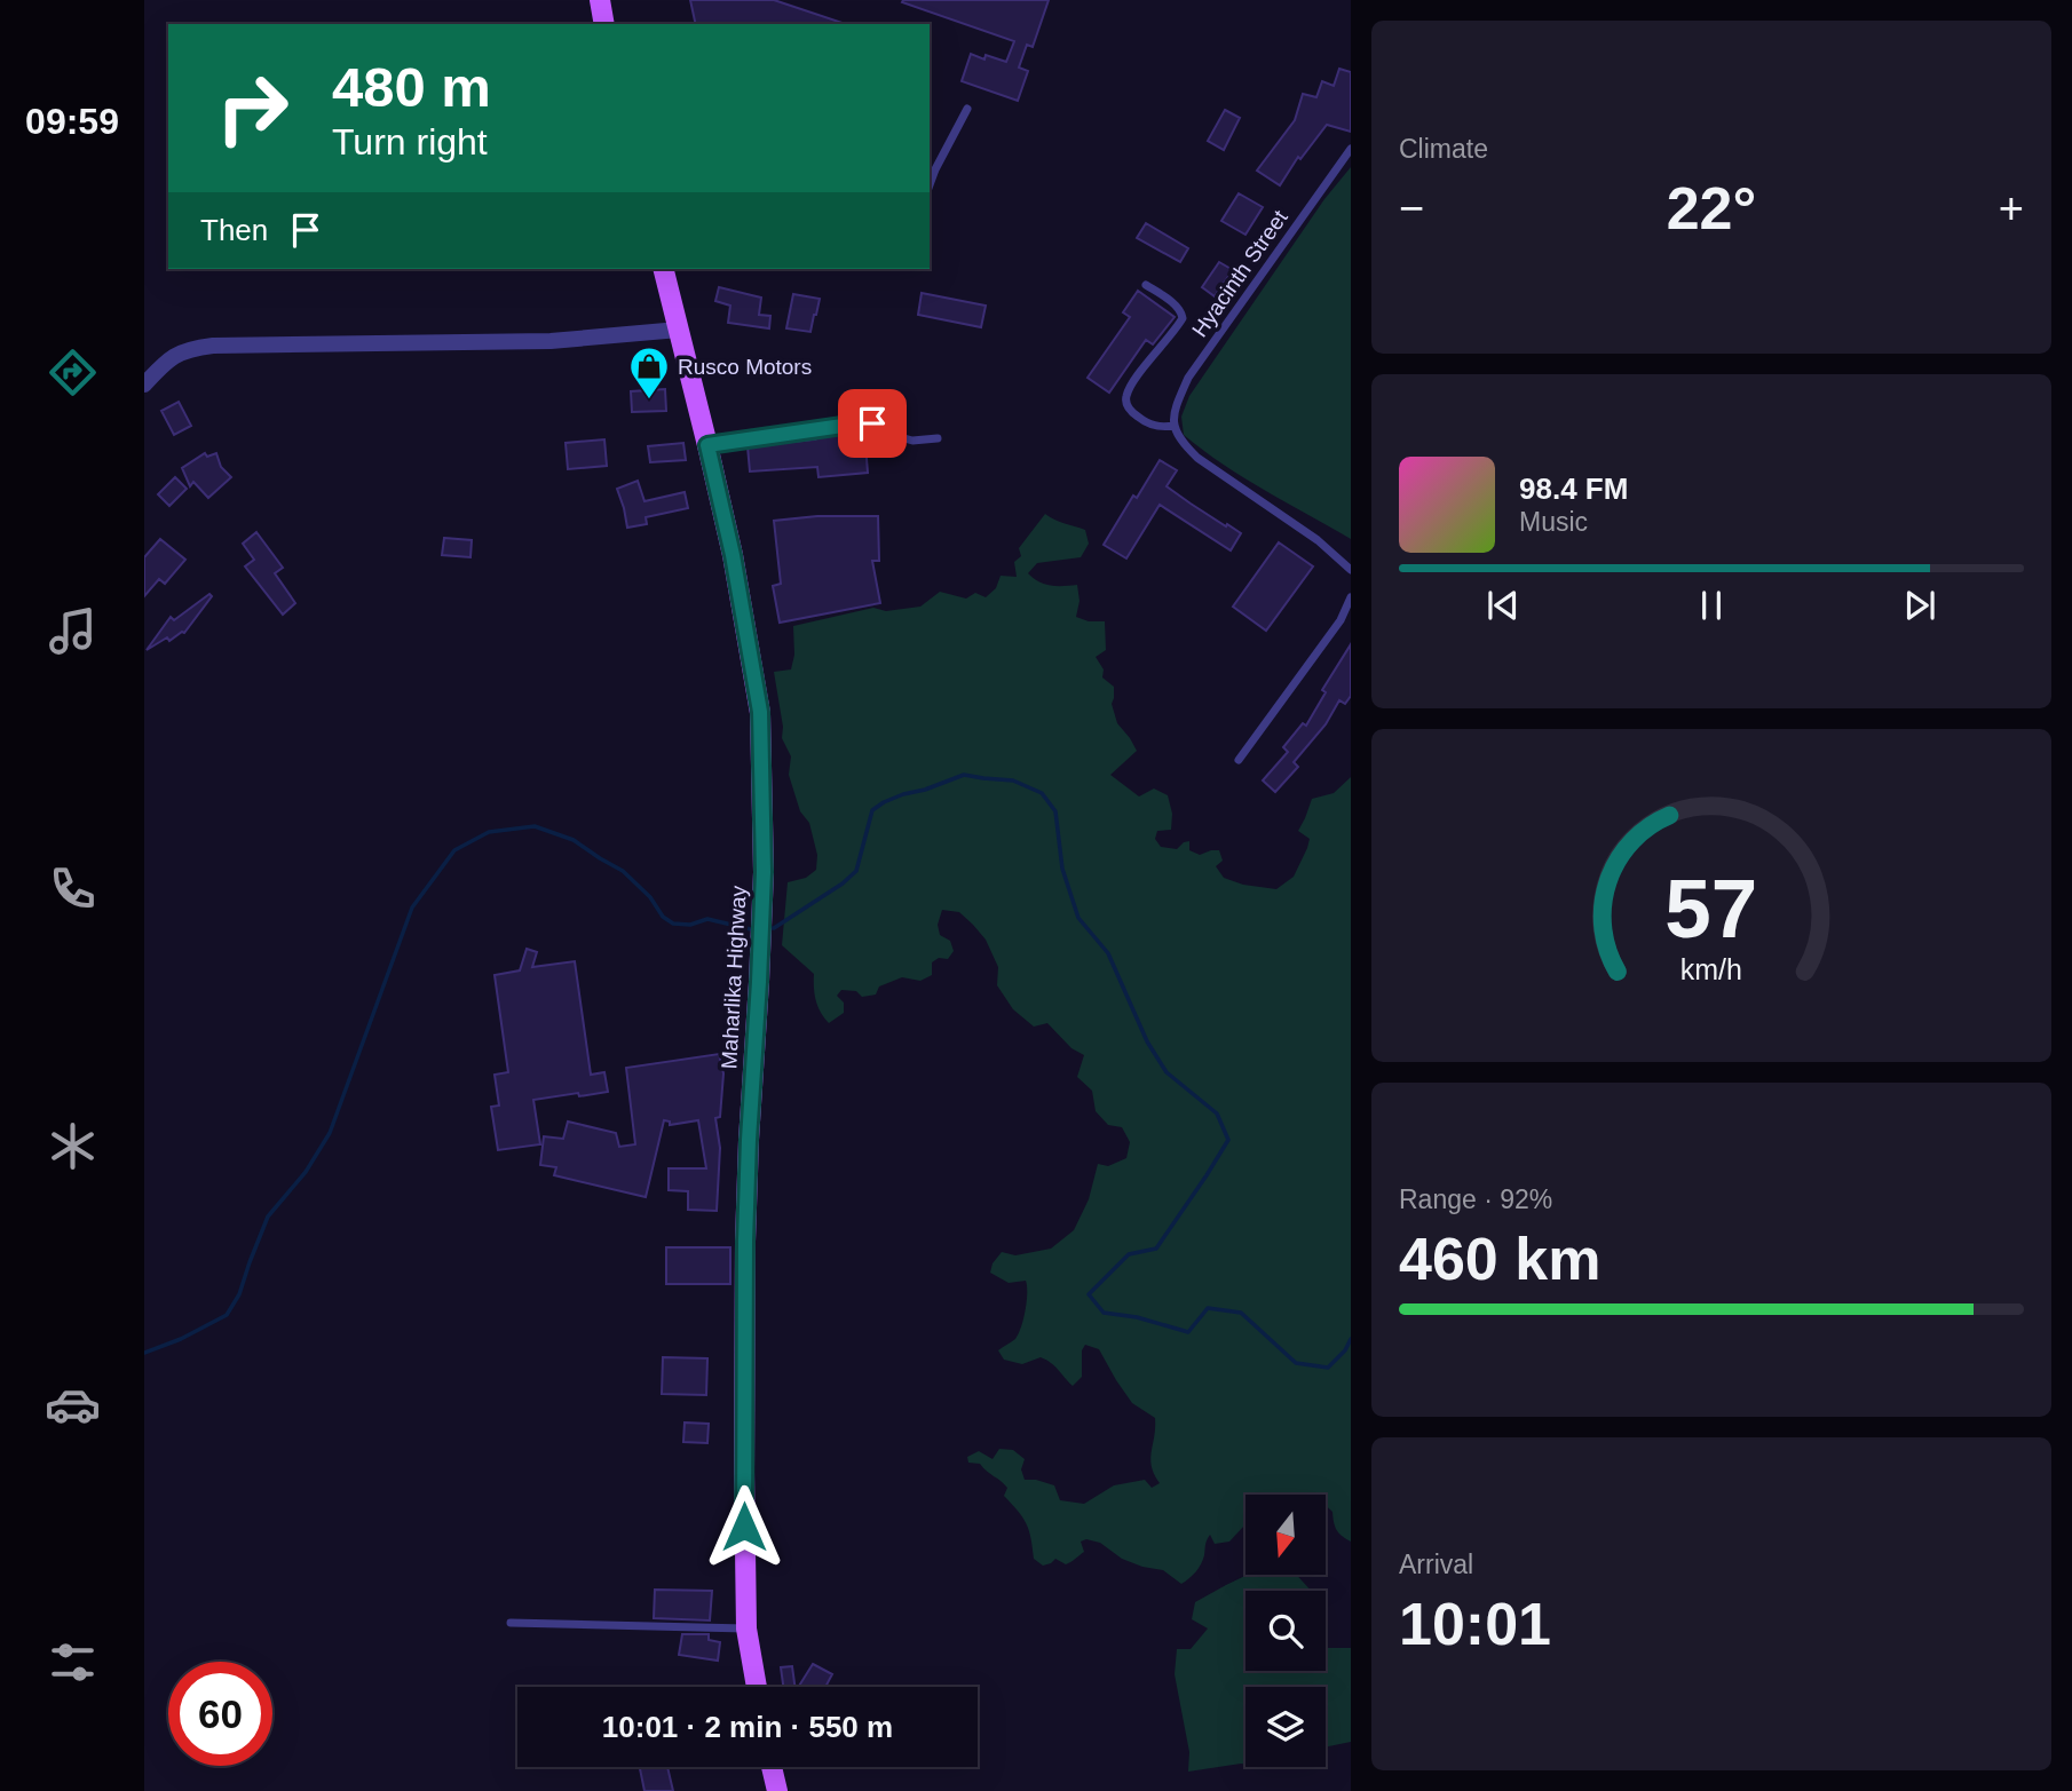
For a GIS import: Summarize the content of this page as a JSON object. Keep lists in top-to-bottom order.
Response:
{
  "streets": {
    "main road": ["Maharlika Highway"],
    "lane": ["Hyacinth Street"]
  },
  "places": {
    "shop": ["Rusco Motors"]
  },
  "north": "bottom",
  "page": {
    "tabs": "09:59",
    "tile": [
      "Climate",
      ["Range · 92%", "460 km"],
      ["Arrival", "10:01"]
    ],
    "turn": ["480 m", "Turn right"],
    "heat": ["−", "22°", "+"],
    "then": "Then",
    "song": ["98.4 FM", "Music"],
    "limit": "60",
    "trip": "10:01 · 2 min · 550 m",
    "gauge": ["57", "km/h"]
  }
}
